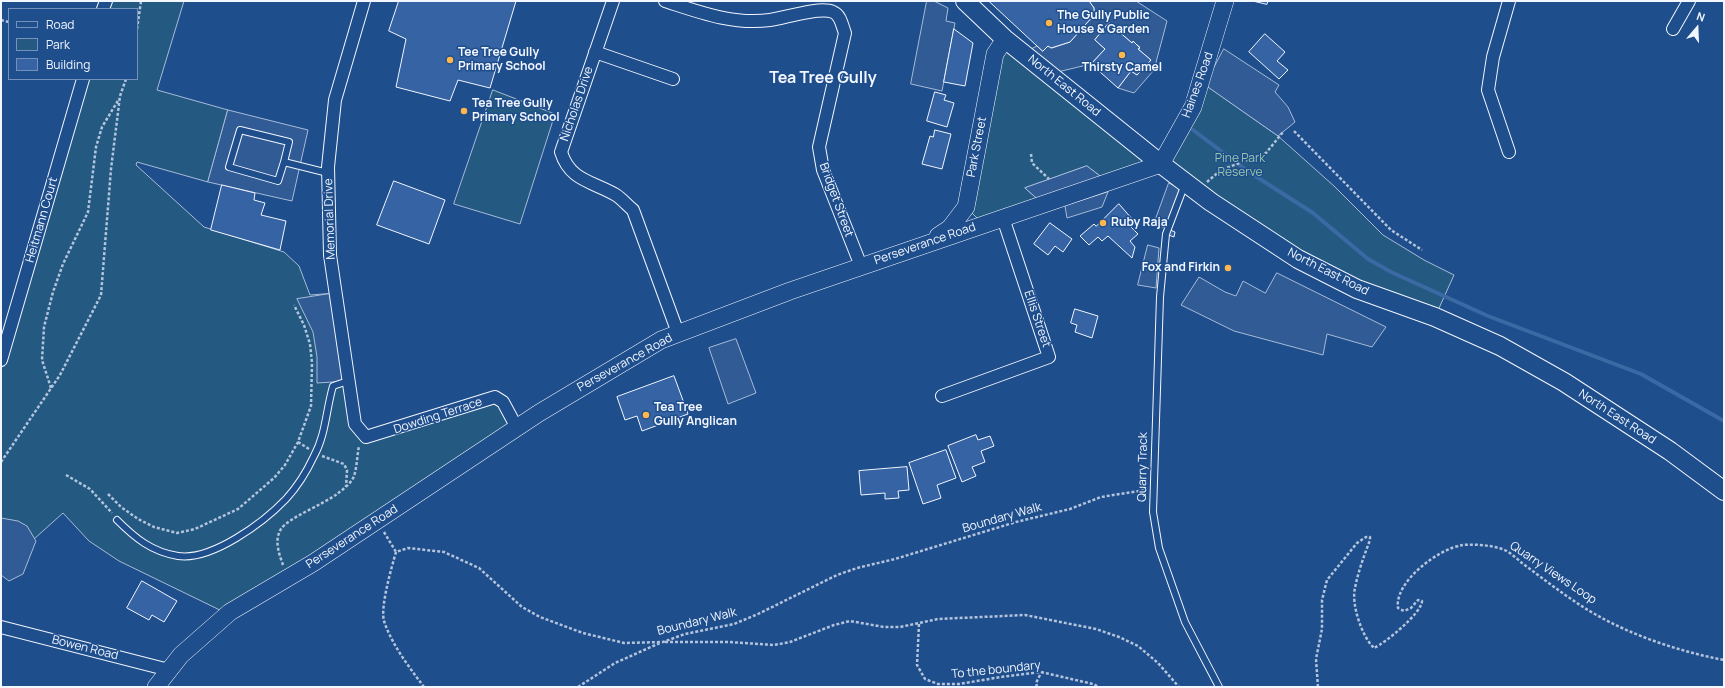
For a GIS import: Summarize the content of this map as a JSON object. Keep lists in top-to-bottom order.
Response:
{
  "streets": {
    "main road": ["North East Road"],
    "street": [
      "Haines Road",
      "Nicholas Drive",
      "Park Street",
      "Bridget Street",
      "Memorial Drive",
      "Heitmann Court",
      "Perseverance Road",
      "Ellis Street",
      "Dowding Terrace",
      "Bowen Road"
    ],
    "lane": ["Quarry Track"],
    "path": ["Boundary Walk", "Quarry Views Loop", "To the boundary"]
  },
  "crossings": [
    ["Haines Road", "North East Road"],
    ["Haines Road", "Perseverance Road"],
    ["North East Road", "Park Street"],
    ["North East Road", "Perseverance Road"],
    ["North East Road", "Quarry Track"],
    ["Nicholas Drive", "Perseverance Road"],
    ["Park Street", "Perseverance Road"],
    ["Bridget Street", "Perseverance Road"],
    ["Memorial Drive", "Dowding Terrace"],
    ["Perseverance Road", "Ellis Street"],
    ["Perseverance Road", "Dowding Terrace"],
    ["Perseverance Road", "Bowen Road"],
    ["Quarry Track", "Boundary Walk"]
  ],
  "districts": ["Tea Tree Gully"],
  "parks": ["Pine Park Reserve"],
  "places": [
    "The Gully Public House & Garden",
    "Thirsty Camel",
    "Tee Tree Gully Primary School",
    "Tea Tree Gully Primary School",
    "Ruby Raja",
    "Fox and Firkin",
    "Tea Tree Gully Anglican"
  ],
  "legend": ["Road", "Park", "Building"],
  "north": "top"
}
